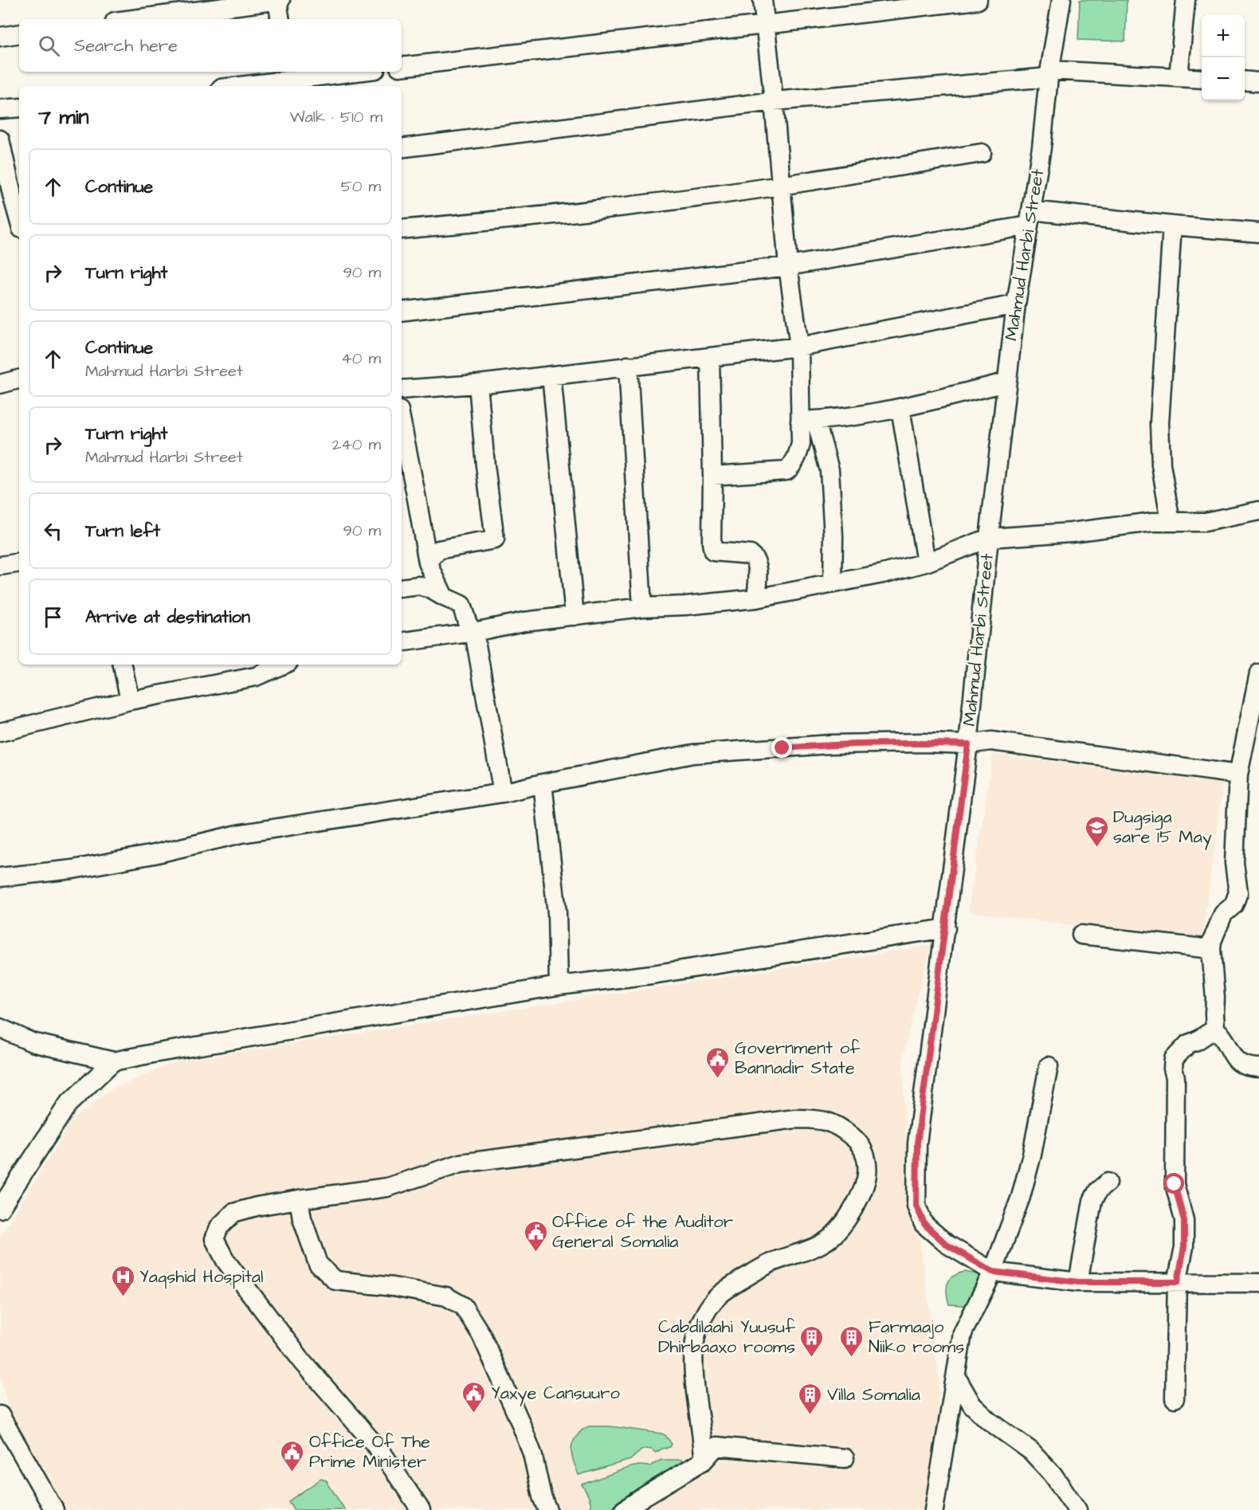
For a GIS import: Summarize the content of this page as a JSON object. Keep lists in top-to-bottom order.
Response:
{
  "streets": {
    "street": ["Mahmud Harbi Street"]
  },
  "places": {
    "school or university": ["Dugsiga sare 15 May"],
    "public building": [
      "Government of Bannadir State",
      "Office of the Auditor General Somalia",
      "Yaxye Cansuuro",
      "Office Of The Prime Minister"
    ],
    "hospital": ["Yaqshid Hospital"],
    "building": ["Cabdilaahi Yuusuf Dhirbaaxo rooms", "Farmaajo Niiko rooms", "Villa Somalia"]
  },
  "page": {
    "map_buttons": ["+", "−"],
    "search": "Search here",
    "heading": ["7 min", "Walk · 510 m"],
    "list": [
      ["Continue", "50 m"],
      ["Turn right", "90 m"],
      ["Continue", "Mahmud Harbi Street", "40 m"],
      ["Turn right", "Mahmud Harbi Street", "240 m"],
      ["Turn left", "90 m"],
      "Arrive at destination"
    ]
  }
}
